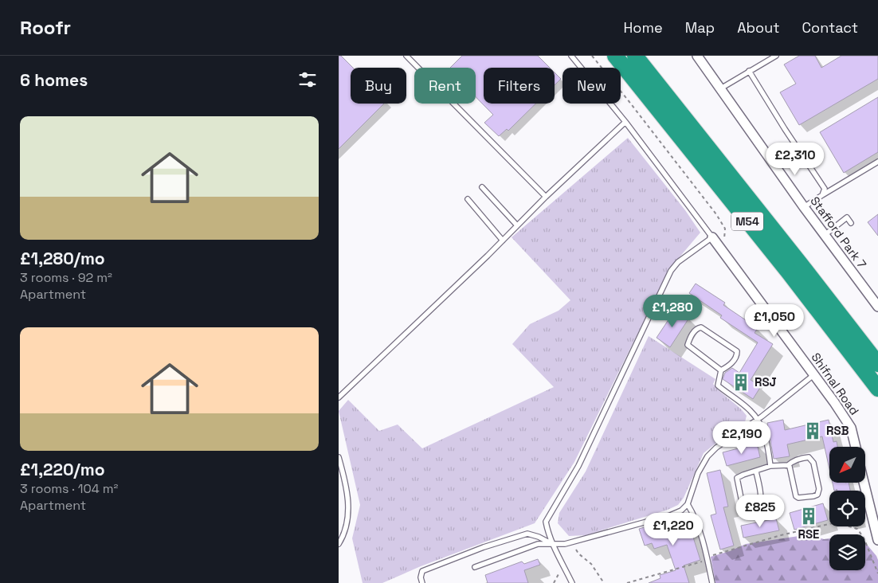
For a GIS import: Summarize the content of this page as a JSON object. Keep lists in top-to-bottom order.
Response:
{
  "streets": {
    "highway": ["M54"],
    "street": ["Stafford Park 7", "Shifnal Road"]
  },
  "places": {
    "building": ["RSJ", "RSB", "RSE"]
  },
  "north": "bottom left",
  "page": {
    "header": "Roofr",
    "nav": [
      "Home",
      "Map",
      "About",
      "Contact"
    ],
    "heading": "6 homes",
    "chip": [
      "Buy",
      "Rent",
      "Filters",
      "New"
    ],
    "list": [
      {
        "name": "£1,280/mo",
        "note": "3 rooms · 92 m² · Apartment"
      },
      {
        "name": "£1,220/mo",
        "note": "3 rooms · 104 m² · Apartment"
      }
    ],
    "price": [
      "£2,310",
      "£1,280",
      "£1,050",
      "£2,190",
      "£825",
      "£1,220"
    ]
  }
}
